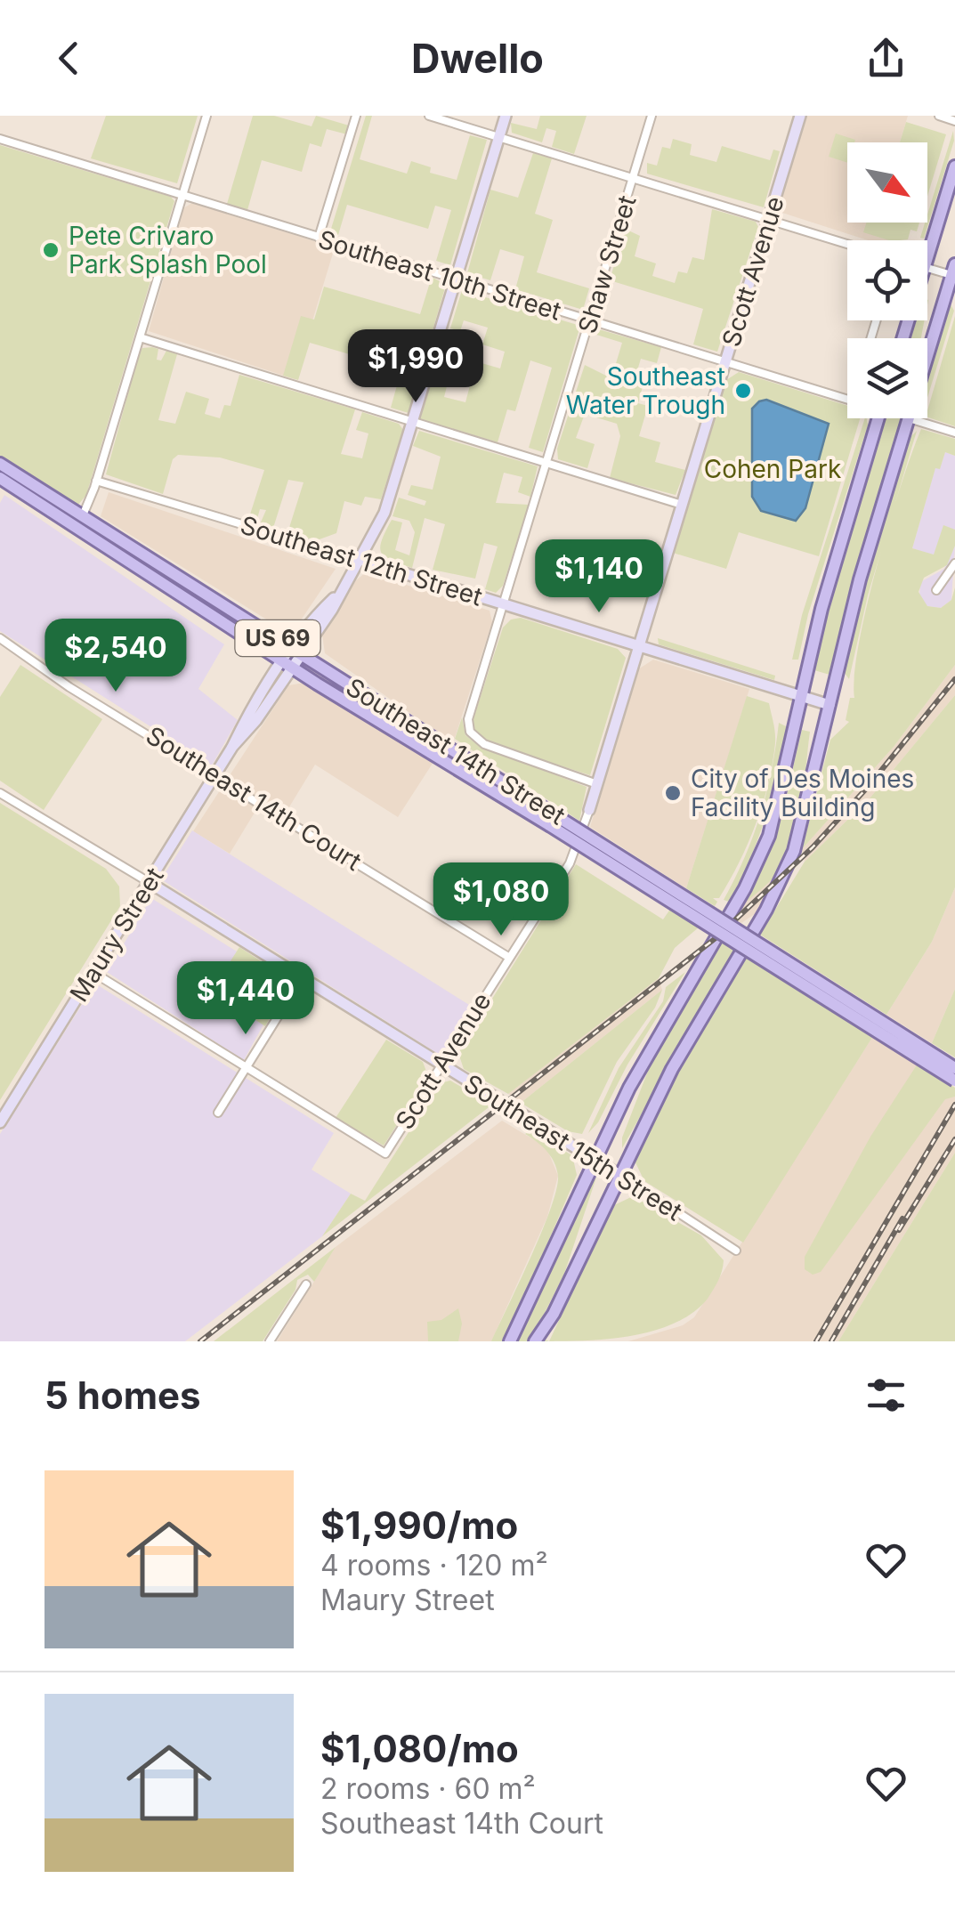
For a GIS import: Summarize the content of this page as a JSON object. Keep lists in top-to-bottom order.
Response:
{
  "streets": {
    "main road": ["US 69", "Southeast 14th Street"],
    "street": [
      "Shaw Street",
      "Scott Avenue",
      "Southeast 10th Street",
      "Southeast 12th Street",
      "Southeast 14th Court",
      "Maury Street",
      "Southeast 15th Street"
    ]
  },
  "crossings": [
    ["Shaw Street", "Scott Avenue"],
    ["Shaw Street", "Southeast 10th Street"],
    ["Shaw Street", "Southeast 12th Street"],
    ["Scott Avenue", "Southeast 10th Street"],
    ["Scott Avenue", "Southeast 12th Street"],
    ["Scott Avenue", "Southeast 14th Court"],
    ["Scott Avenue", "Southeast 15th Street"],
    ["Southeast 10th Street", "Maury Street"],
    ["Southeast 12th Street", "Maury Street"],
    ["Southeast 14th Street", "Maury Street"],
    ["Southeast 14th Court", "Maury Street"],
    ["Maury Street", "Southeast 15th Street"]
  ],
  "parks": ["Cohen Park"],
  "places": ["Pete Crivaro Park Splash Pool", "Southeast Water Trough", "City of Des Moines Facility Building"],
  "north": "bottom right",
  "page": {
    "header": "Dwello",
    "price": [
      "$1,990",
      "$1,140",
      "$2,540",
      "$1,080",
      "$1,440"
    ],
    "heading": "5 homes",
    "list": [
      {
        "name": "$1,990/mo",
        "note": "4 rooms · 120 m² · Maury Street"
      },
      {
        "name": "$1,080/mo",
        "note": "2 rooms · 60 m² · Southeast 14th Court"
      }
    ]
  }
}
